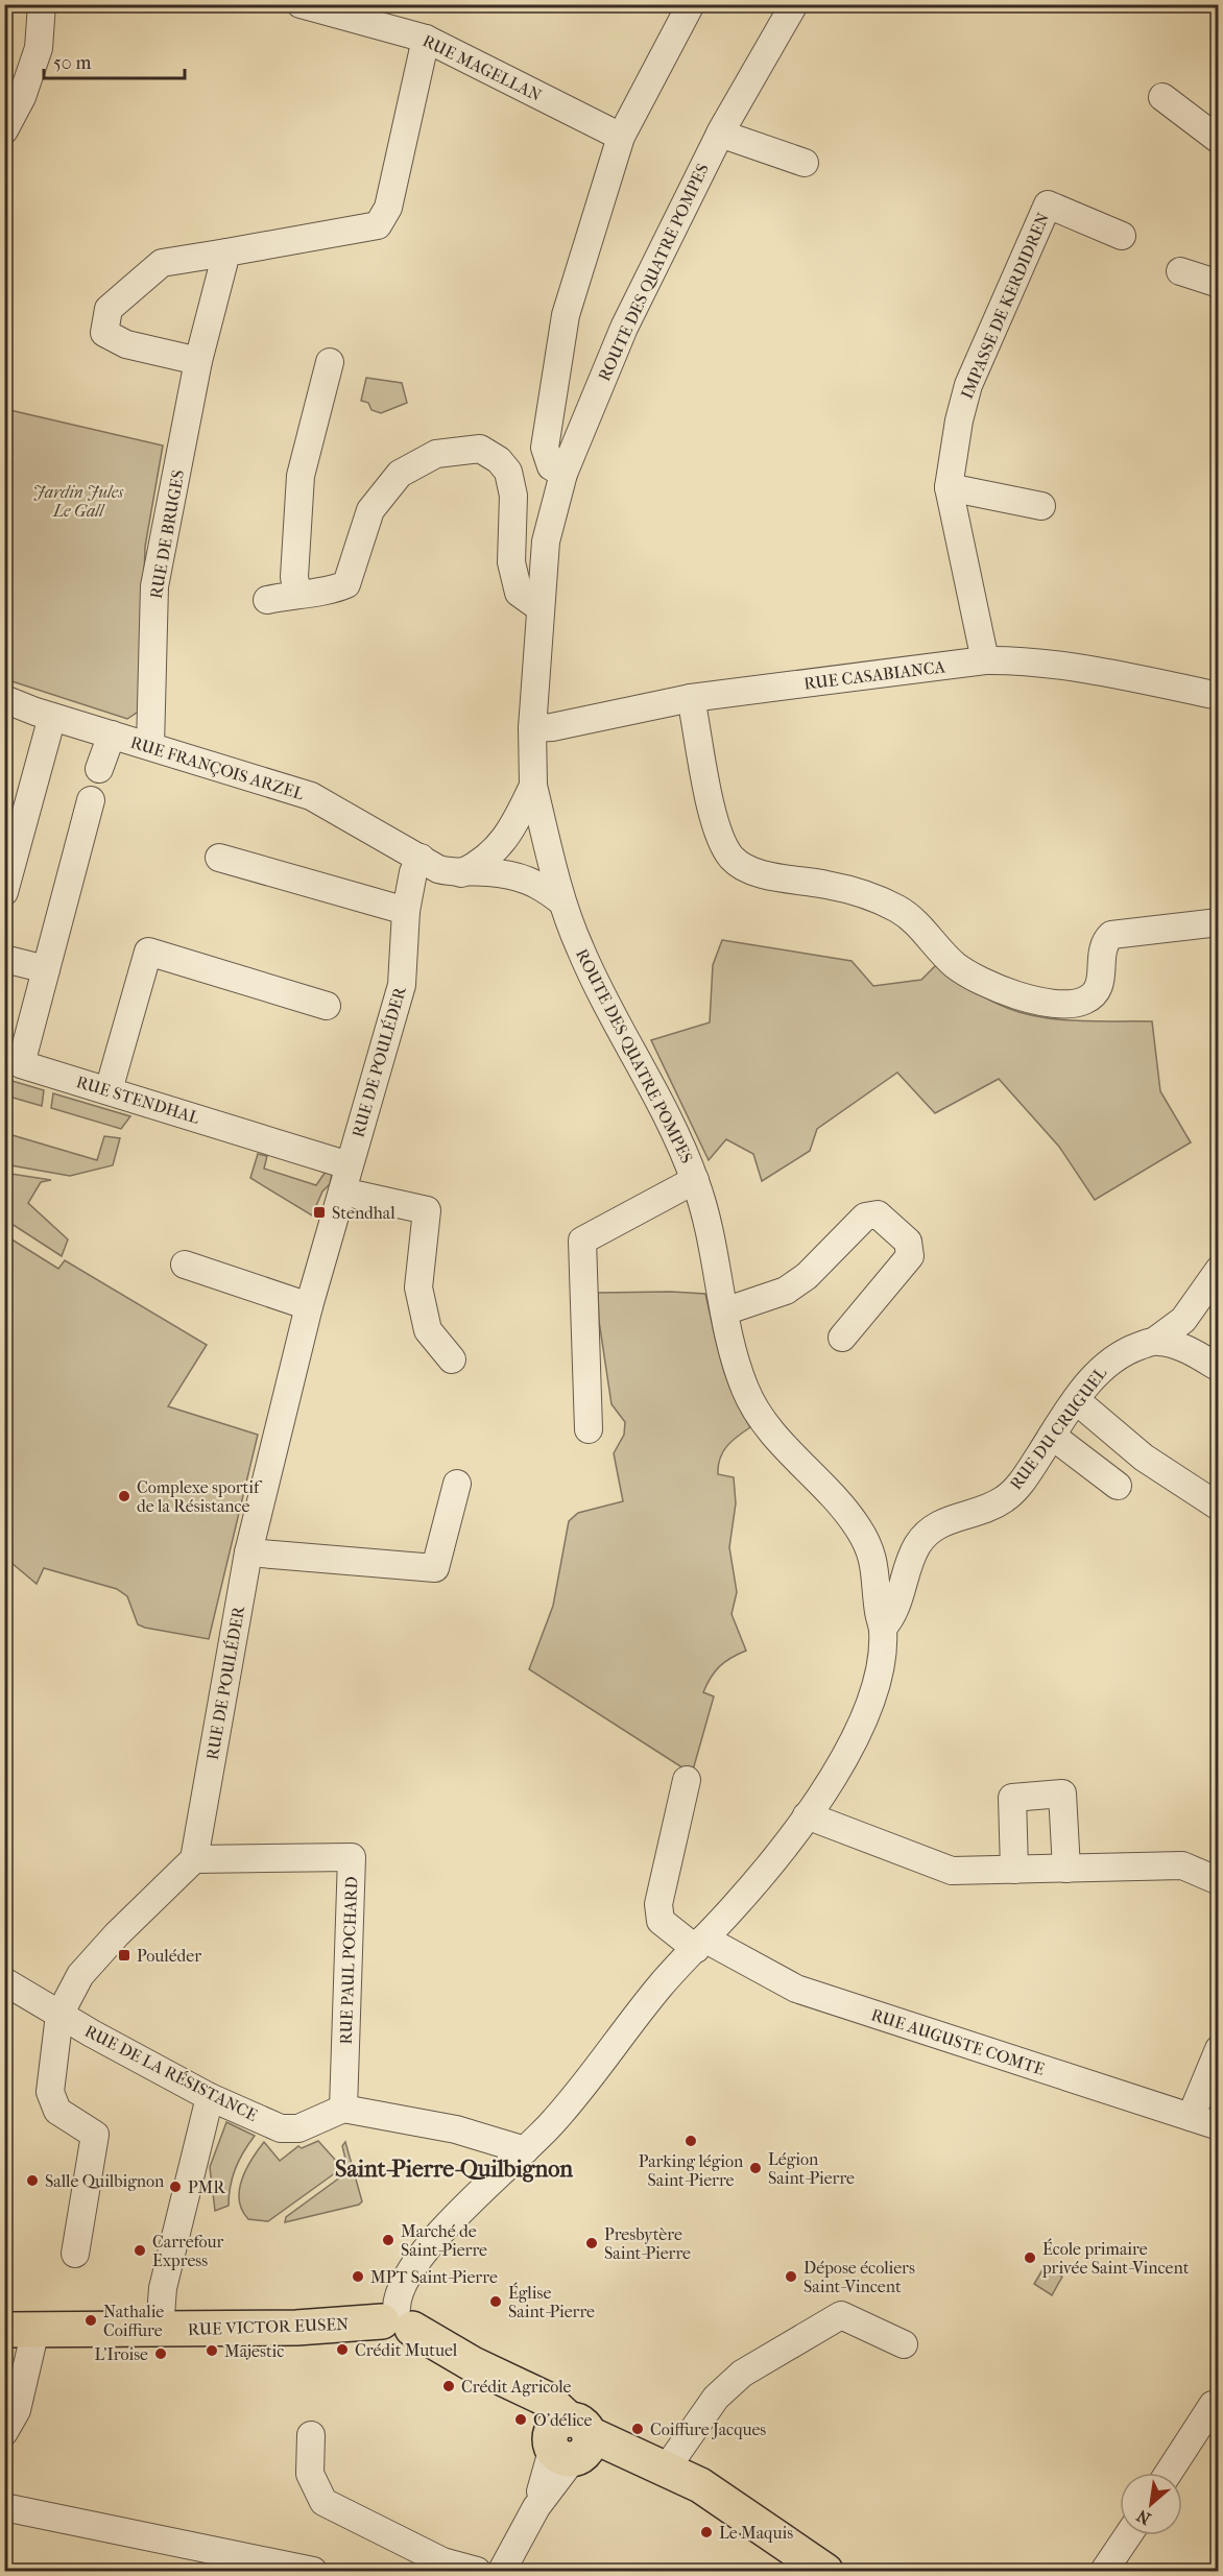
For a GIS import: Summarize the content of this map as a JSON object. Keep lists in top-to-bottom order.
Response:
{
  "streets": {
    "main road": ["RUE VICTOR EUSEN"],
    "street": [
      "RUE MAGELLAN",
      "ROUTE DES QUATRE POMPES",
      "IMPASSE DE KERDIDREN",
      "RUE DE BRUGES",
      "RUE CASABIANCA",
      "RUE FRANÇOIS ARZEL",
      "RUE DE POULÉDER",
      "RUE STENDHAL",
      "RUE DU CRUGUEL",
      "RUE PAUL POCHARD",
      "RUE AUGUSTE COMTE",
      "RUE DE LA RÉSISTANCE"
    ]
  },
  "crossings": [
    ["ROUTE DES QUATRE POMPES", "RUE CASABIANCA"],
    ["ROUTE DES QUATRE POMPES", "RUE DU CRUGUEL"],
    ["ROUTE DES QUATRE POMPES", "RUE AUGUSTE COMTE"],
    ["ROUTE DES QUATRE POMPES", "RUE VICTOR EUSEN"],
    ["IMPASSE DE KERDIDREN", "RUE CASABIANCA"],
    ["RUE DE BRUGES", "RUE FRANÇOIS ARZEL"],
    ["RUE FRANÇOIS ARZEL", "RUE DE POULÉDER"],
    ["RUE DE POULÉDER", "RUE STENDHAL"],
    ["RUE DE POULÉDER", "RUE PAUL POCHARD"],
    ["RUE PAUL POCHARD", "RUE DE LA RÉSISTANCE"]
  ],
  "districts": ["Saint-Pierre-Quilbignon"],
  "parks": ["Jardin Jules Le Gall"],
  "places": {
    "transit": ["Stendhal", "Pouléder"],
    "other": [
      "Complexe sportif de la Résistance",
      "Parking légion Saint-Pierre",
      "Légion Saint-Pierre",
      "Salle Quilbignon",
      "PMR",
      "Marché de Saint-Pierre",
      "Presbytère Saint-Pierre",
      "Carrefour Express",
      "École primaire privée Saint-Vincent",
      "MPT Saint-Pierre",
      "Dépose écoliers Saint-Vincent",
      "Église Saint-Pierre",
      "Nathalie Coiffure",
      "Crédit Mutuel",
      "Majestic",
      "L'Iroise",
      "Crédit Agricole",
      "O'délice",
      "Coiffure Jacques",
      "Le Maquis"
    ]
  },
  "scale_bar": "50 m",
  "north": "bottom left"
}
